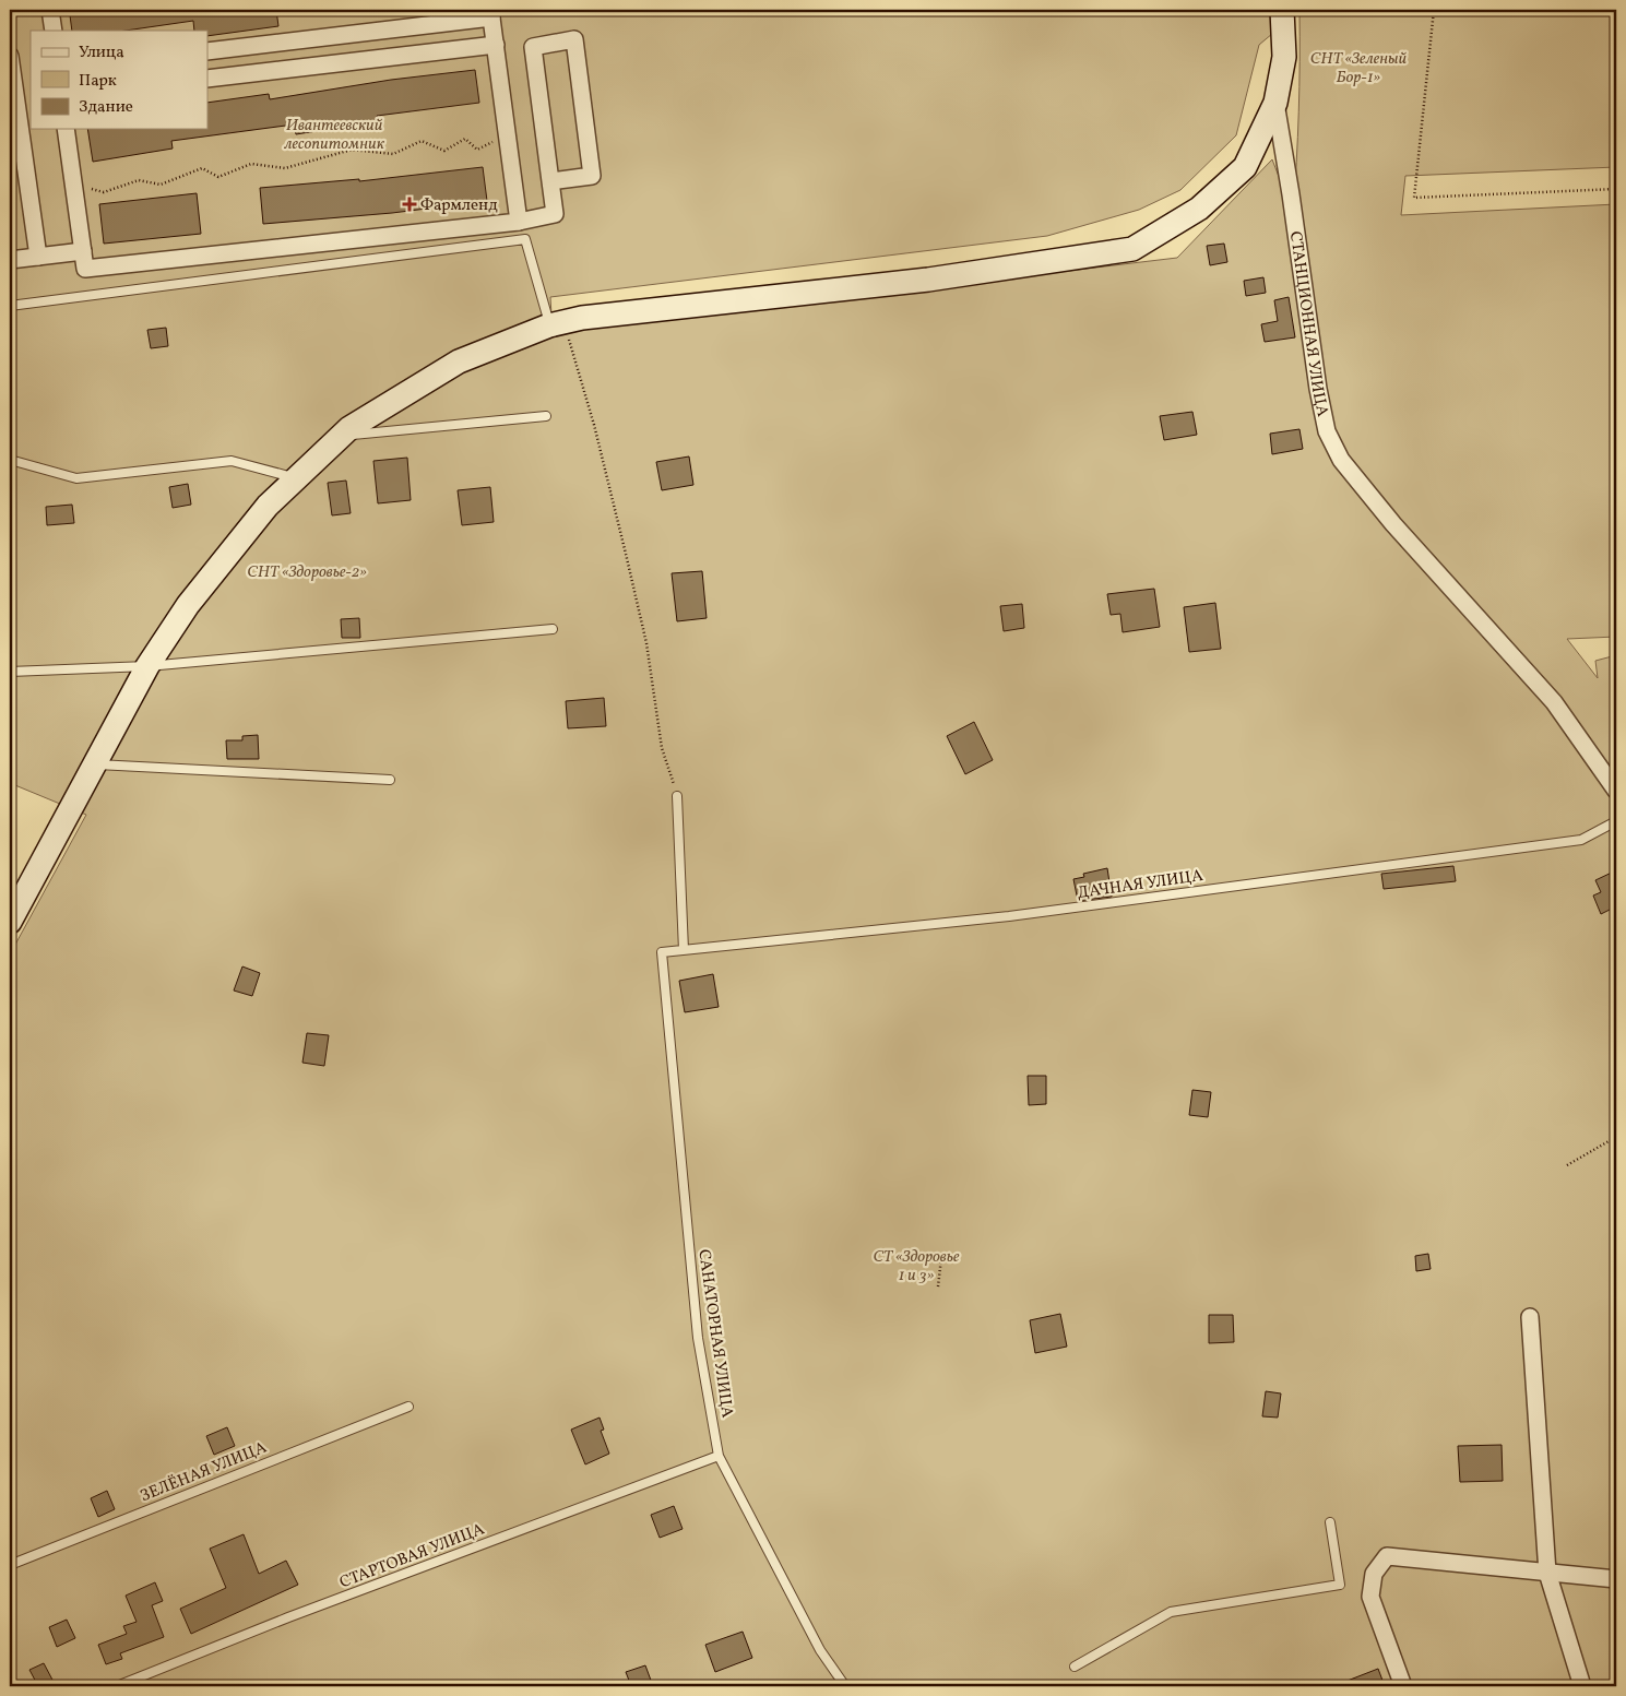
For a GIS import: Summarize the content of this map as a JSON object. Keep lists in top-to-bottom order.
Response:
{
  "streets": {
    "street": ["СТАНЦИОННАЯ УЛИЦА"],
    "lane": [
      "ДАЧНАЯ УЛИЦА",
      "САНАТОРНАЯ УЛИЦА",
      "ЗЕЛЁНАЯ УЛИЦА",
      "СТАРТОВАЯ УЛИЦА"
    ]
  },
  "crossings": [
    ["ДАЧНАЯ УЛИЦА", "САНАТОРНАЯ УЛИЦА"],
    ["САНАТОРНАЯ УЛИЦА", "СТАРТОВАЯ УЛИЦА"]
  ],
  "parks": [
    "СНТ «Зеленый Бор-1»",
    "Ивантеевский лесопитомник",
    "СНТ «Здоровье-2»",
    "СТ «Здоровье 1 и 3»"
  ],
  "places": {
    "health": ["Фармленд"]
  },
  "legend": ["Улица", "Парк", "Здание"]
}
